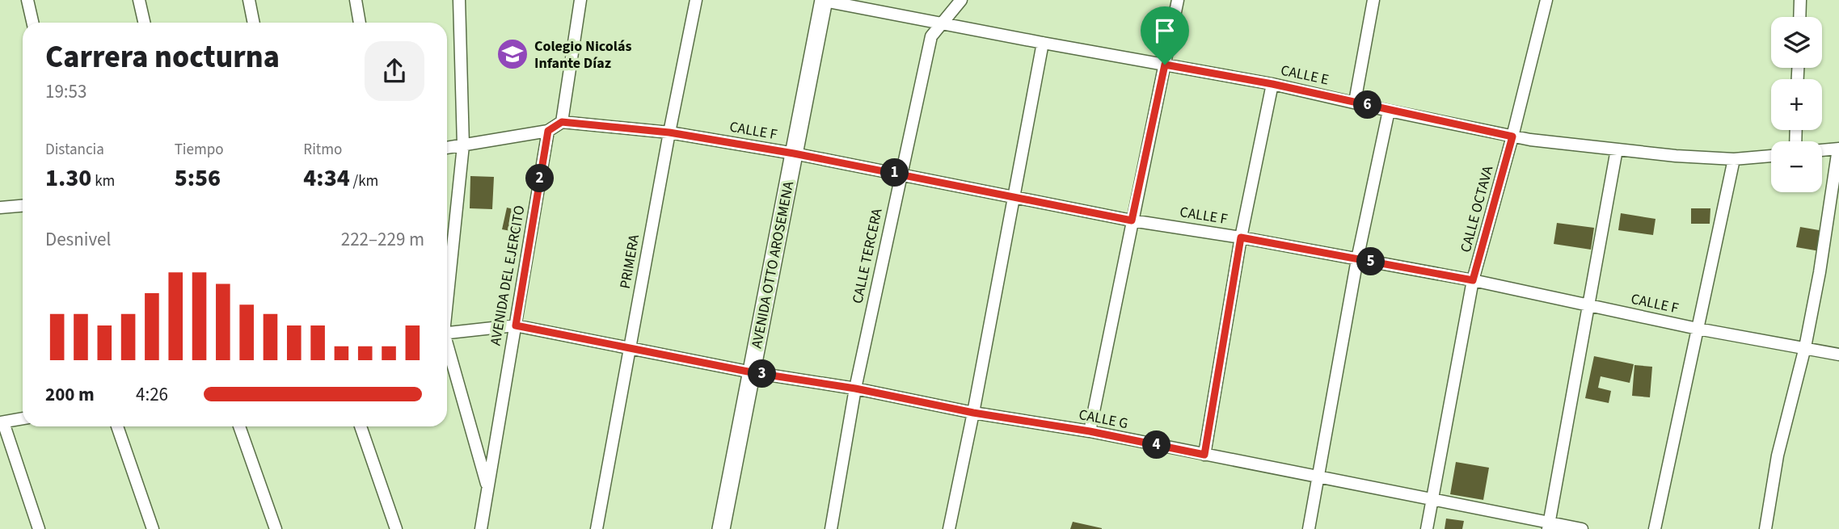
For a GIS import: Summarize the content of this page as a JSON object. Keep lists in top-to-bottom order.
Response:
{
  "streets": {
    "main road": ["AVENIDA OTTO AROSEMENA"],
    "street": [
      "CALLE E",
      "CALLE F",
      "CALLE OCTAVA",
      "CALLE TERCERA",
      "PRIMERA",
      "AVENIDA DEL EJERCITO",
      "CALLE G"
    ]
  },
  "crossings": [
    ["CALLE E", "CALLE OCTAVA"],
    ["CALLE E", "CALLE TERCERA"],
    ["CALLE E", "AVENIDA OTTO AROSEMENA"],
    ["CALLE F", "CALLE OCTAVA"],
    ["CALLE F", "CALLE TERCERA"],
    ["CALLE F", "PRIMERA"],
    ["CALLE F", "AVENIDA OTTO AROSEMENA"],
    ["CALLE OCTAVA", "CALLE G"],
    ["CALLE TERCERA", "CALLE G"],
    ["PRIMERA", "CALLE G"],
    ["AVENIDA OTTO AROSEMENA", "CALLE G"],
    ["AVENIDA DEL EJERCITO", "CALLE G"]
  ],
  "places": {
    "school or university": ["Colegio Nicolás Infante Díaz"]
  },
  "page": {
    "map_buttons": ["+", "−"],
    "heading": ["Carrera nocturna", "19:53"],
    "pins": [
      "6",
      "1",
      "2",
      "5",
      "3",
      "4"
    ],
    "stats": [
      ["Distancia", "1.30 km"],
      ["Tiempo", "5:56"],
      ["Ritmo", "4:34 /km"]
    ],
    "chart": ["Desnivel", "222–229 m"],
    "list": [
      {
        "name": "200 m",
        "note": "4:26"
      }
    ]
  }
}
